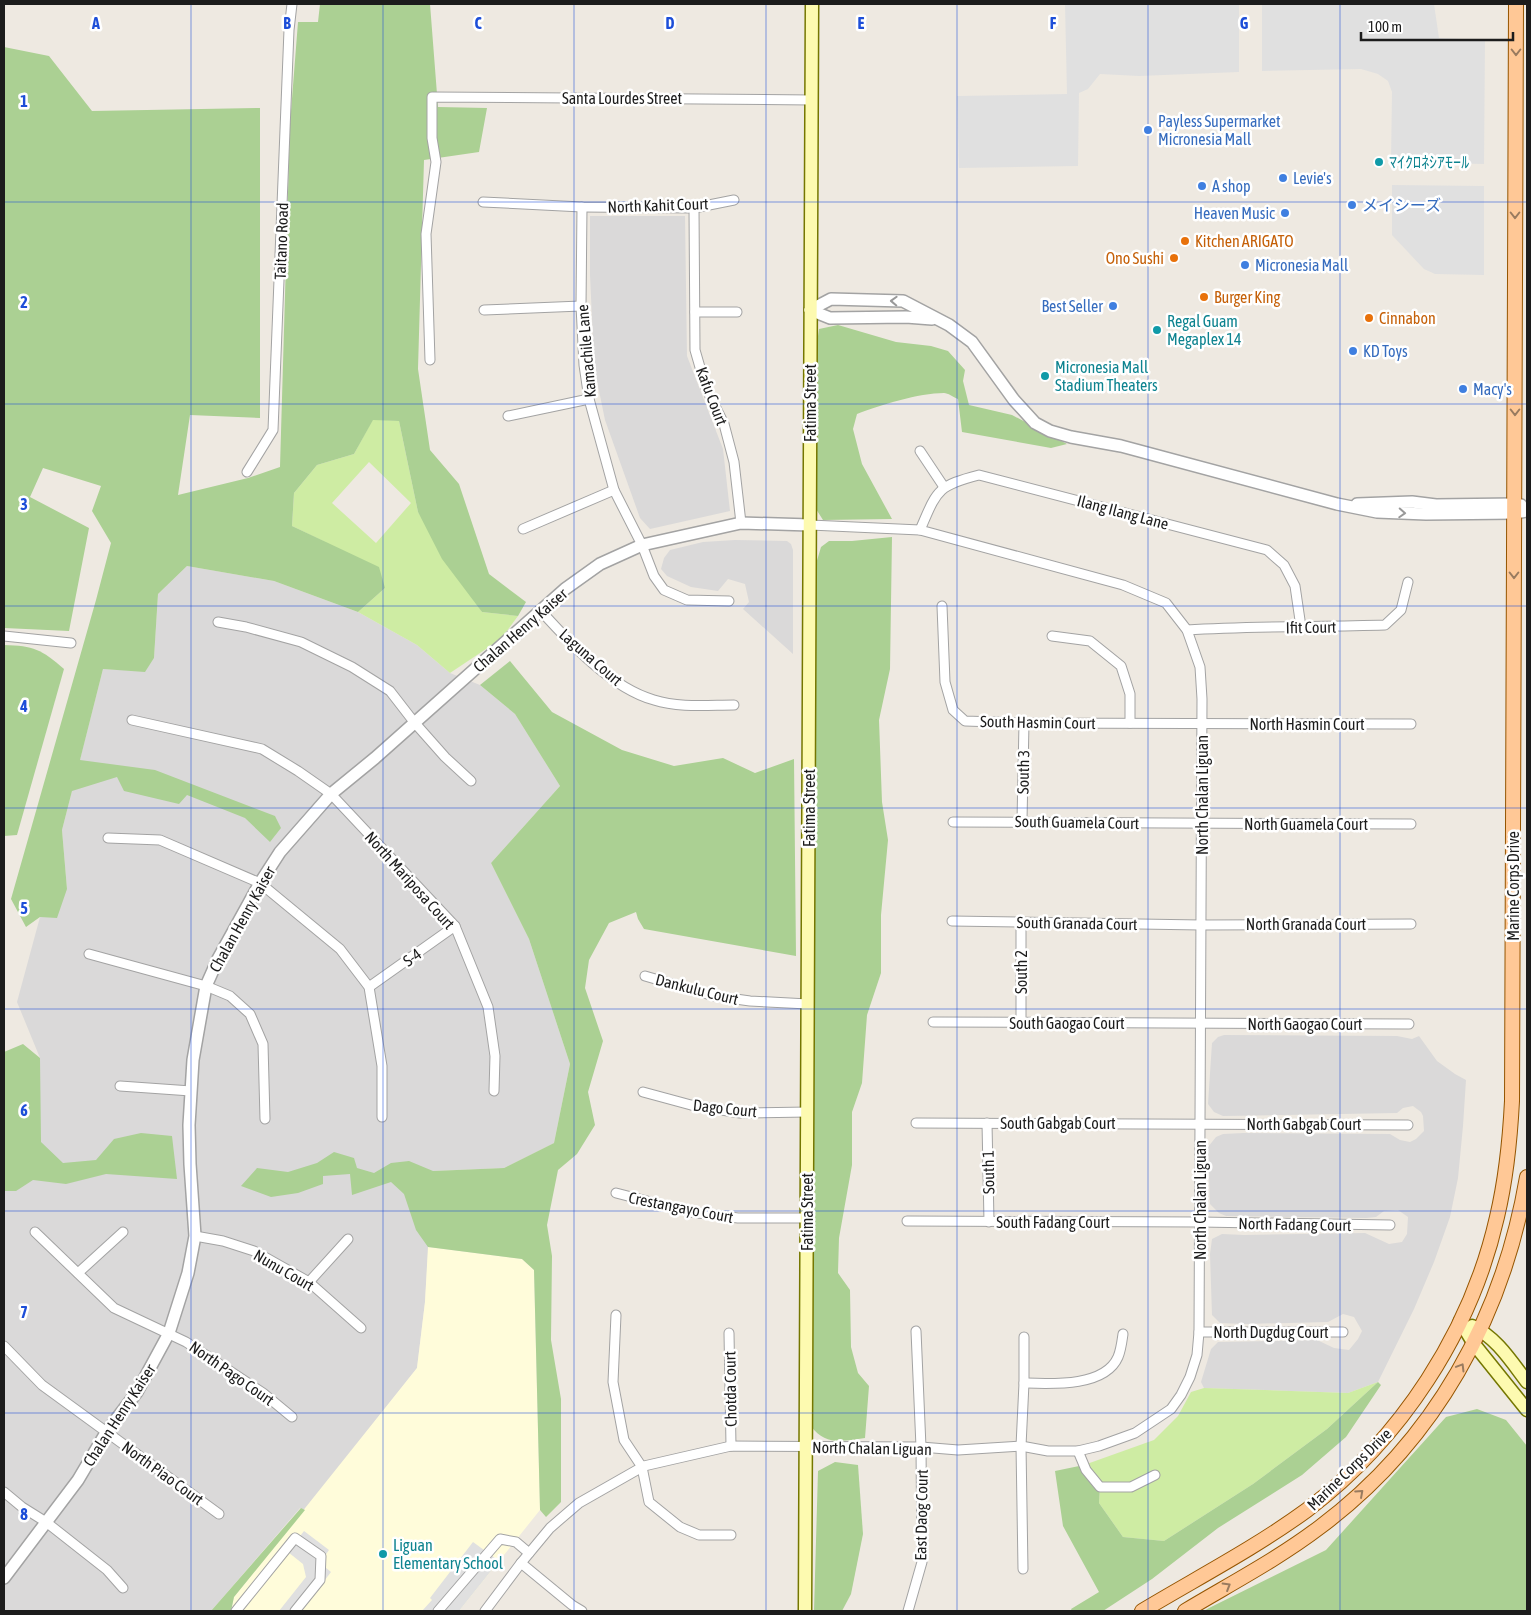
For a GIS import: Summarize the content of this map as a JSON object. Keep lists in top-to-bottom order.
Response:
{
  "streets": {
    "main road": ["Fatima Street", "Marine Corps Drive"],
    "street": [
      "Santa Lourdes Street",
      "North Kahit Court",
      "Taitano Road",
      "Kamachile Lane",
      "Kafu Court",
      "Ilang Ilang Lane",
      "Ifit Court",
      "Chalan Henry Kaiser",
      "Laguna Court",
      "South Hasmin Court",
      "North Hasmin Court",
      "South 3",
      "North Chalan Liguan",
      "South Guamela Court",
      "North Guamela Court",
      "North Mariposa Court",
      "South Granada Court",
      "North Granada Court",
      "S-4",
      "South 2",
      "Dankulu Court",
      "South Gaogao Court",
      "North Gaogao Court",
      "Dago Court",
      "South Gabgab Court",
      "North Gabgab Court",
      "South 1",
      "Crestangayo Court",
      "South Fadang Court",
      "North Fadang Court",
      "Nunu Court",
      "North Dugdug Court",
      "North Pago Court",
      "Chotda Court",
      "North Piao Court",
      "East Daog Court"
    ]
  },
  "crossings": [
    ["Santa Lourdes Street", "Fatima Street"],
    ["North Kahit Court", "Kamachile Lane"],
    ["North Kahit Court", "Kafu Court"],
    ["Kamachile Lane", "Chalan Henry Kaiser"],
    ["Kafu Court", "Chalan Henry Kaiser"],
    ["Fatima Street", "Chalan Henry Kaiser"],
    ["Fatima Street", "North Chalan Liguan"],
    ["Fatima Street", "Dankulu Court"],
    ["Fatima Street", "Dago Court"],
    ["Fatima Street", "Crestangayo Court"],
    ["Ilang Ilang Lane", "Ifit Court"],
    ["Ifit Court", "North Chalan Liguan"],
    ["Chalan Henry Kaiser", "Laguna Court"],
    ["Chalan Henry Kaiser", "North Chalan Liguan"],
    ["Chalan Henry Kaiser", "North Mariposa Court"],
    ["Chalan Henry Kaiser", "Nunu Court"],
    ["Chalan Henry Kaiser", "North Pago Court"],
    ["Chalan Henry Kaiser", "North Piao Court"],
    ["South Hasmin Court", "North Hasmin Court"],
    ["South Hasmin Court", "South 3"],
    ["South Hasmin Court", "North Chalan Liguan"],
    ["North Hasmin Court", "North Chalan Liguan"],
    ["South 3", "South Guamela Court"],
    ["North Chalan Liguan", "South Guamela Court"],
    ["North Chalan Liguan", "North Guamela Court"],
    ["North Chalan Liguan", "South Granada Court"],
    ["North Chalan Liguan", "North Granada Court"],
    ["North Chalan Liguan", "South Gaogao Court"],
    ["North Chalan Liguan", "North Gaogao Court"],
    ["North Chalan Liguan", "South Gabgab Court"],
    ["North Chalan Liguan", "North Gabgab Court"],
    ["North Chalan Liguan", "South Fadang Court"],
    ["North Chalan Liguan", "North Fadang Court"],
    ["North Chalan Liguan", "North Dugdug Court"],
    ["North Chalan Liguan", "Chotda Court"],
    ["North Chalan Liguan", "East Daog Court"],
    ["South Guamela Court", "North Guamela Court"],
    ["North Mariposa Court", "S-4"],
    ["South Granada Court", "North Granada Court"],
    ["South Granada Court", "South 2"],
    ["South 2", "South Gaogao Court"],
    ["South Gaogao Court", "North Gaogao Court"],
    ["South Gabgab Court", "North Gabgab Court"],
    ["South Gabgab Court", "South 1"],
    ["South 1", "South Fadang Court"],
    ["South Fadang Court", "North Fadang Court"]
  ],
  "one_way": ["Marine Corps Drive"],
  "places": [
    "Payless Supermarket Micronesia Mall",
    "ﾏｲｸﾛﾈｼｱﾓｰﾙ",
    "Levie's",
    "A shop",
    "メイシーズ",
    "Heaven Music",
    "Kitchen ARIGATO",
    "Ono Sushi",
    "Micronesia Mall",
    "Burger King",
    "Best Seller",
    "Cinnabon",
    "Regal Guam Megaplex 14",
    "KD Toys",
    "Micronesia Mall Stadium Theaters",
    "Macy's",
    "Liguan Elementary School"
  ],
  "scale_bar": "100 m",
  "grid": {
    "columns": [
      "A",
      "B",
      "C",
      "D",
      "E",
      "F",
      "G"
    ],
    "rows": [
      "1",
      "2",
      "3",
      "4",
      "5",
      "6",
      "7",
      "8"
    ]
  }
}
